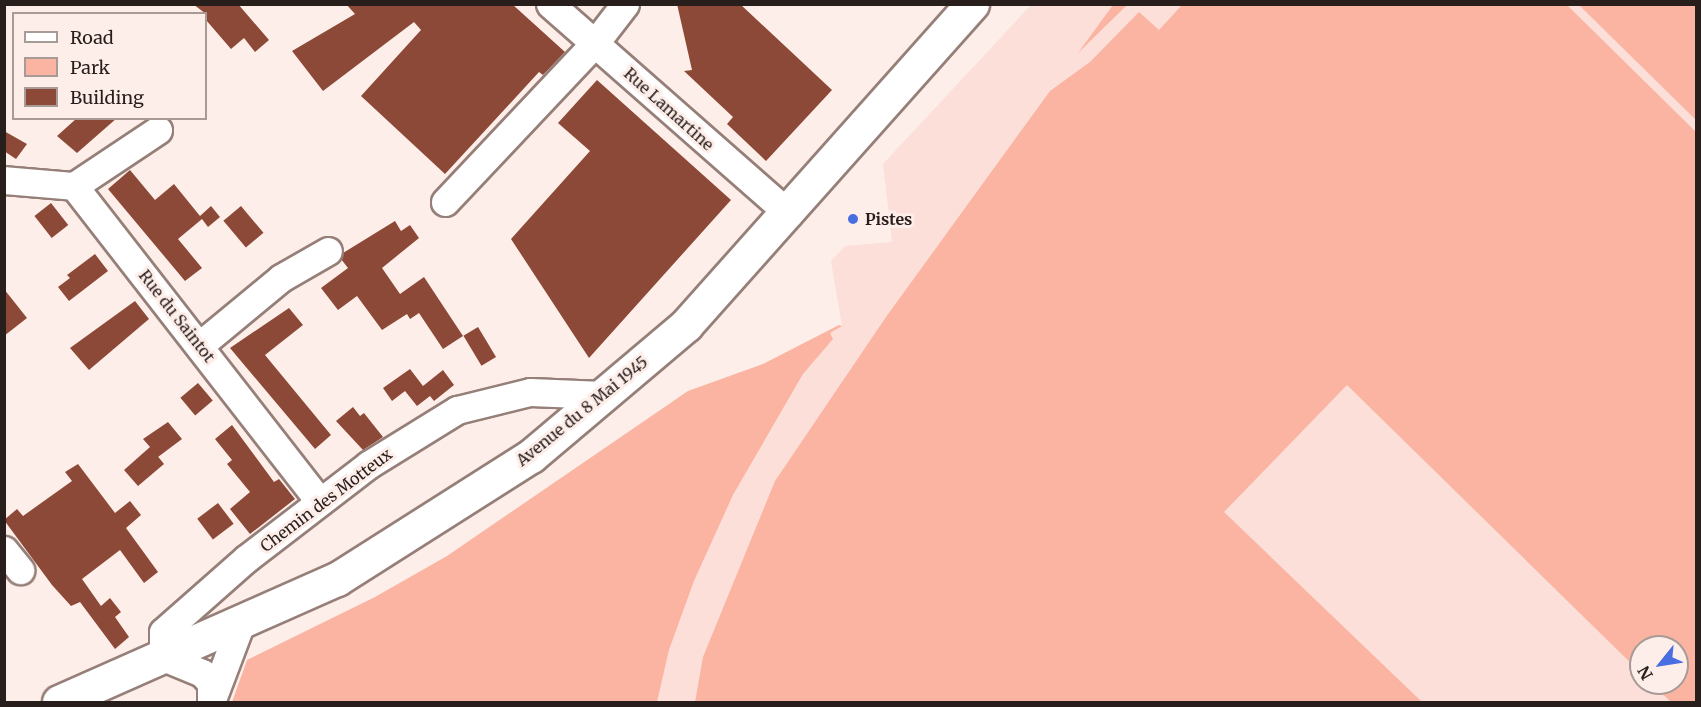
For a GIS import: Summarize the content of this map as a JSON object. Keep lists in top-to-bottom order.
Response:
{
  "streets": {
    "main road": ["Avenue du 8 Mai 1945"],
    "street": ["Rue Lamartine", "Rue du Saintot", "Chemin des Motteux"]
  },
  "crossings": [
    ["Rue Lamartine", "Avenue du 8 Mai 1945"],
    ["Rue du Saintot", "Chemin des Motteux"],
    ["Avenue du 8 Mai 1945", "Chemin des Motteux"]
  ],
  "places": ["Pistes"],
  "legend": ["Road", "Park", "Building"],
  "north": "bottom left"
}
